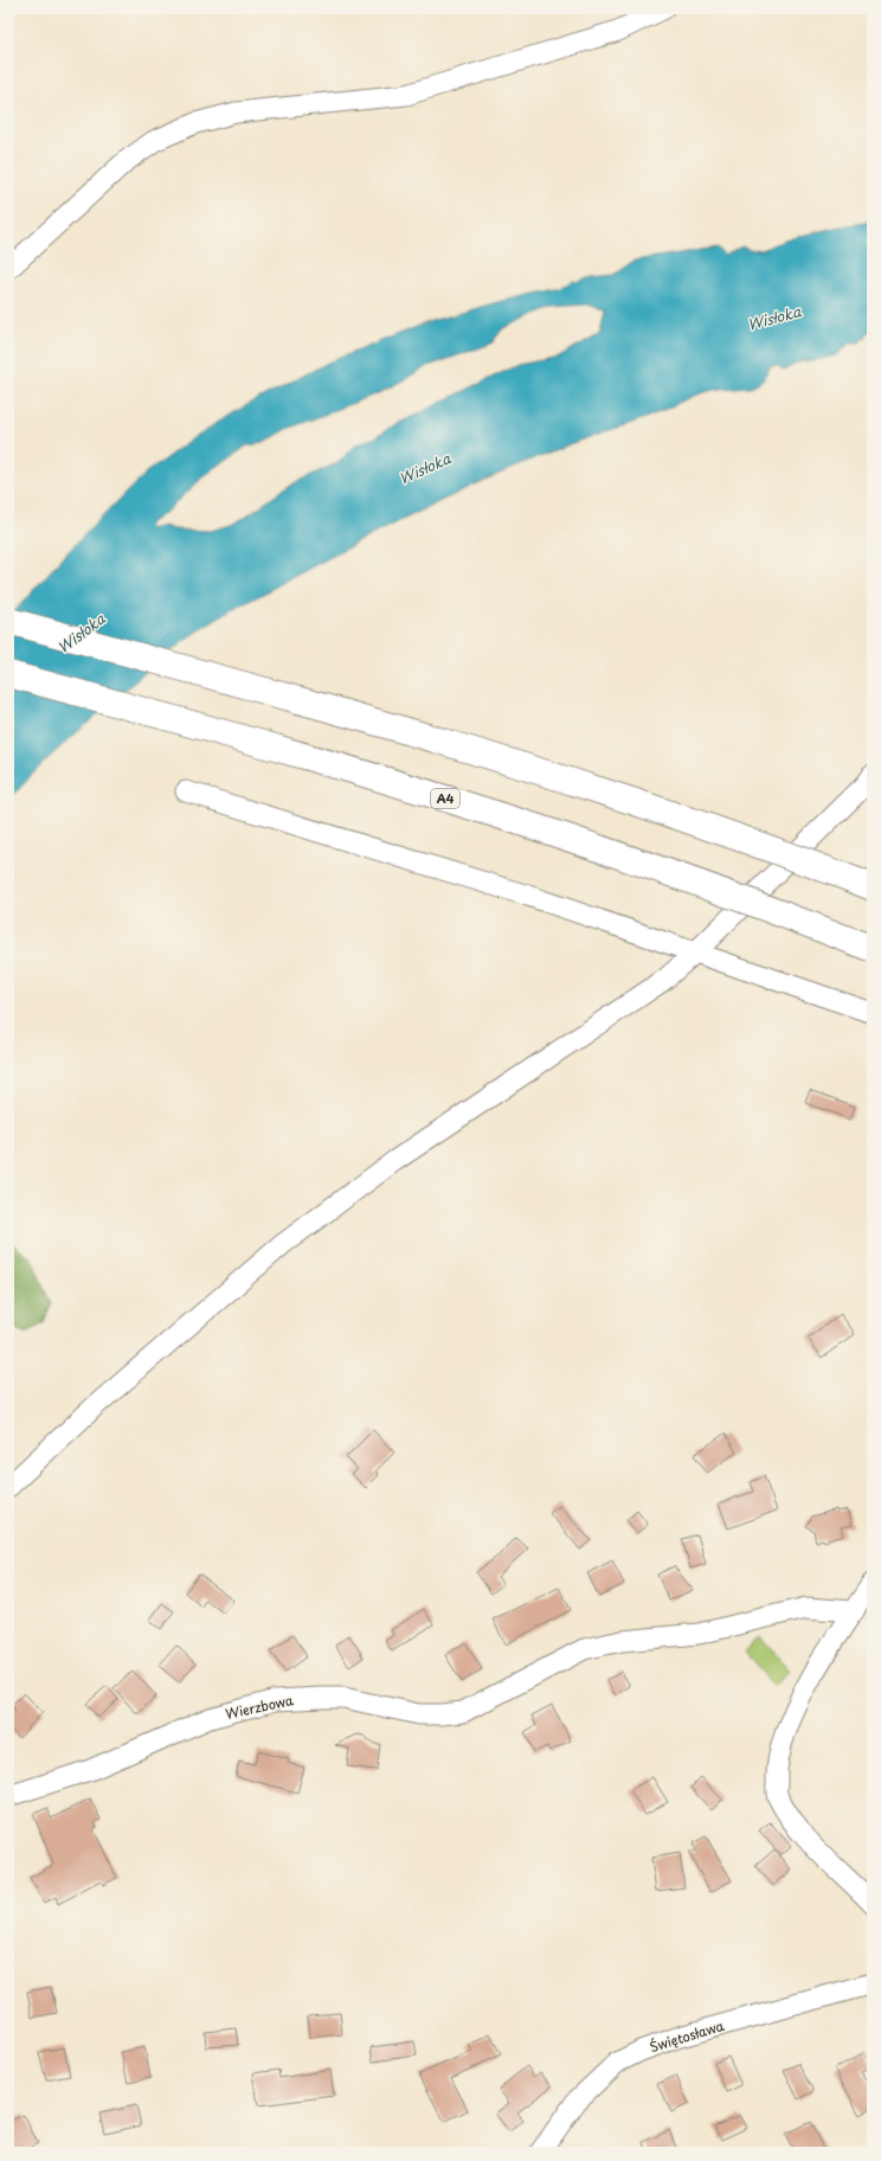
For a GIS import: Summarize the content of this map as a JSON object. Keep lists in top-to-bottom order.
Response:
{
  "streets": {
    "highway": ["A4"],
    "street": ["Wierzbowa", "Świętosława"]
  },
  "water": ["Wisłoka"]
}
